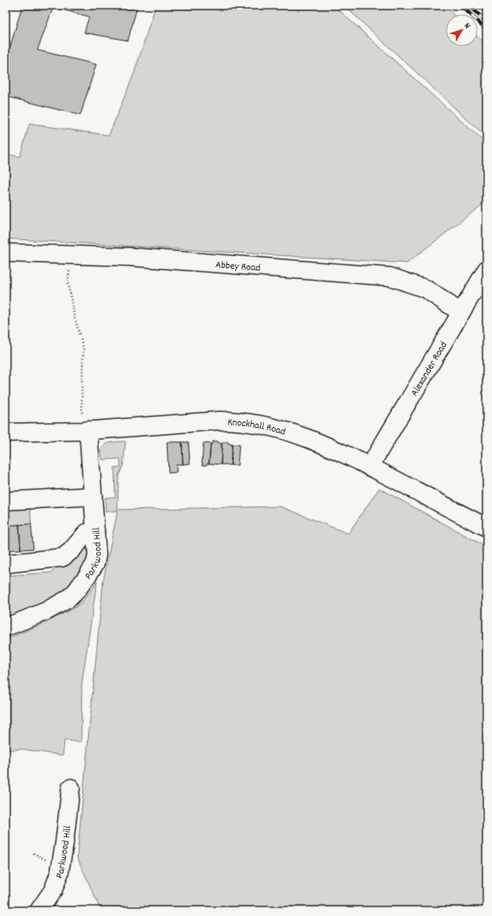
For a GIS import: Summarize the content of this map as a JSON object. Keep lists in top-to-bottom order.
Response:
{
  "streets": {
    "street": [
      "Abbey Road",
      "Alexander Road",
      "Knockhall Road",
      "Parkwood Hill"
    ]
  },
  "crossings": [
    ["Abbey Road", "Alexander Road"],
    ["Alexander Road", "Knockhall Road"],
    ["Knockhall Road", "Parkwood Hill"]
  ],
  "north": "top right"
}
